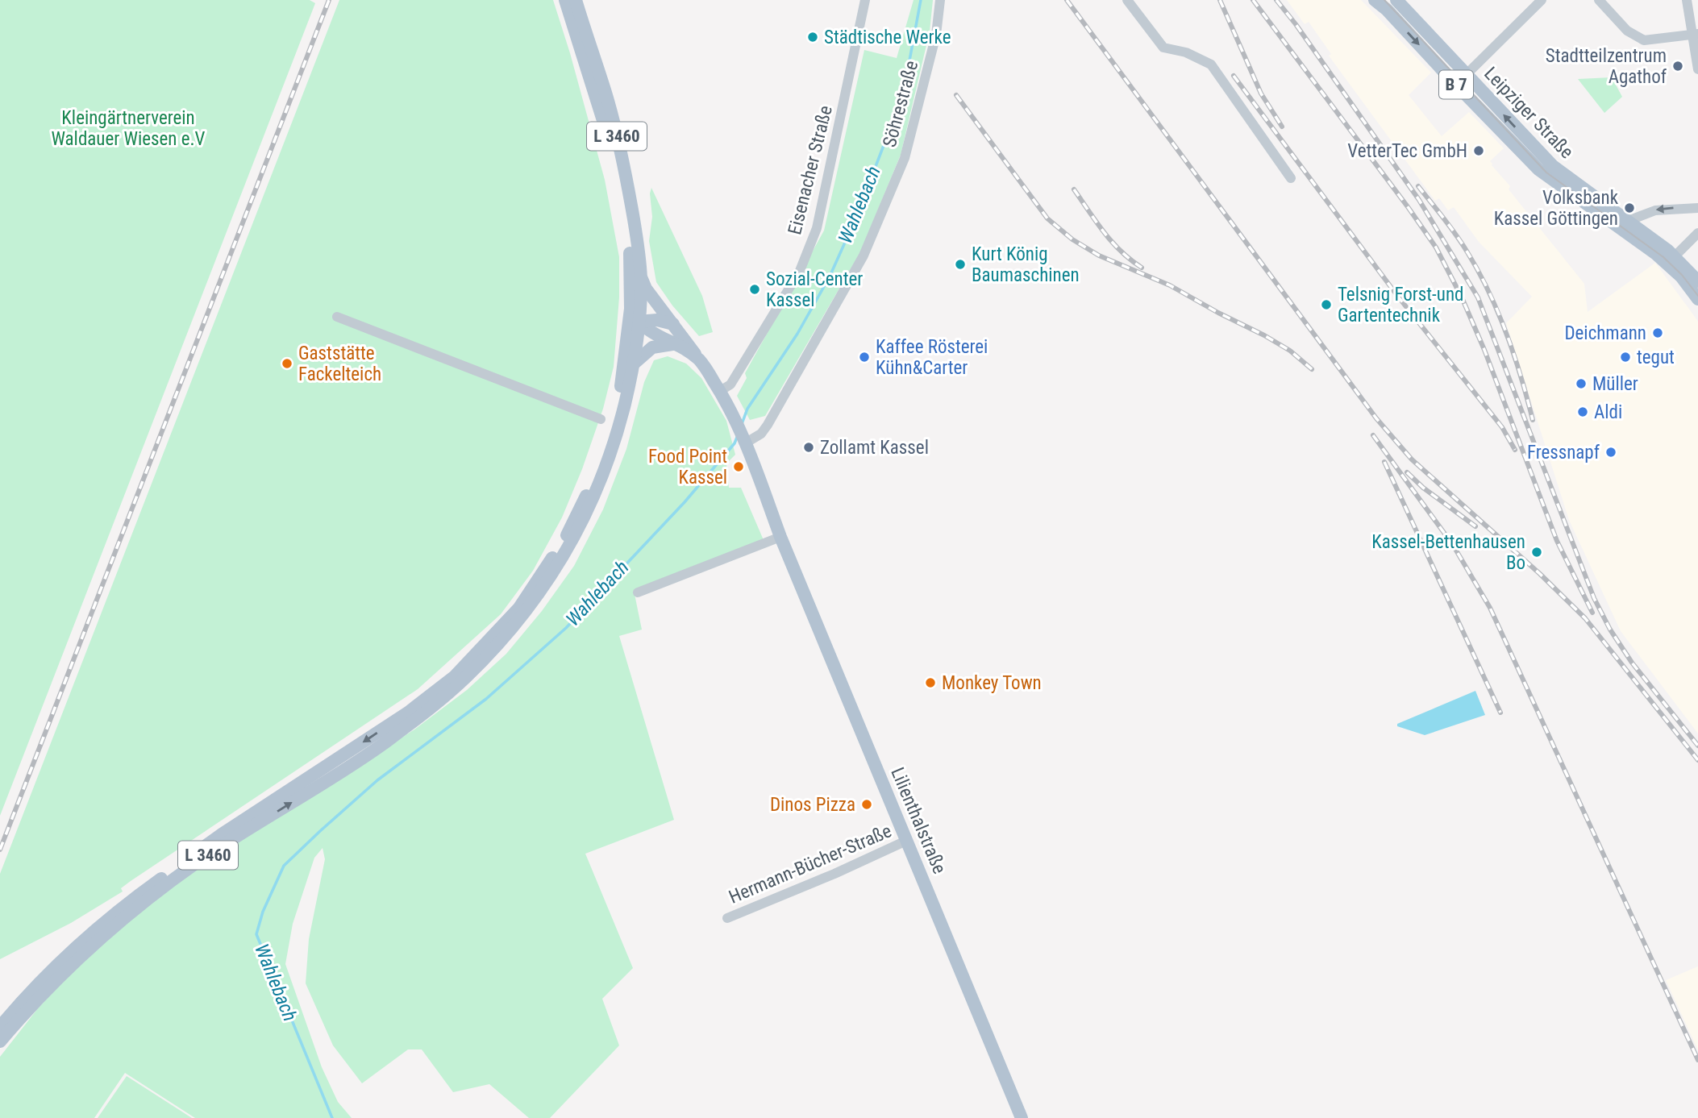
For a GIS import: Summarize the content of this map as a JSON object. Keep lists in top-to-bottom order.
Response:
{
  "streets": {
    "main road": [
      "B 7",
      "Leipziger Straße",
      "L 3460",
      "Lilienthalstraße"
    ],
    "street": ["Söhrestraße", "Eisenacher Straße", "Hermann-Bücher-Straße"]
  },
  "crossings": [
    ["Söhrestraße", "Lilienthalstraße"],
    ["L 3460", "Lilienthalstraße"],
    ["Eisenacher Straße", "Lilienthalstraße"],
    ["Lilienthalstraße", "Hermann-Bücher-Straße"]
  ],
  "water": ["Wahlebach"],
  "parks": ["Kleingärtnerverein Waldauer Wiesen e.V"],
  "places": [
    "Städtische Werke",
    "Stadtteilzentrum Agathof",
    "VetterTec GmbH",
    "Volksbank Kassel Göttingen",
    "Kurt König Baumaschinen",
    "Sozial-Center Kassel",
    "Telsnig Forst-und Gartentechnik",
    "Deichmann",
    "Kaffee Rösterei Kühn&Carter",
    "tegut",
    "Gaststätte Fackelteich",
    "Müller",
    "Aldi",
    "Zollamt Kassel",
    "Fressnapf",
    "Food Point Kassel",
    "Kassel-Bettenhausen Bo",
    "Monkey Town",
    "Dinos Pizza"
  ]
}
